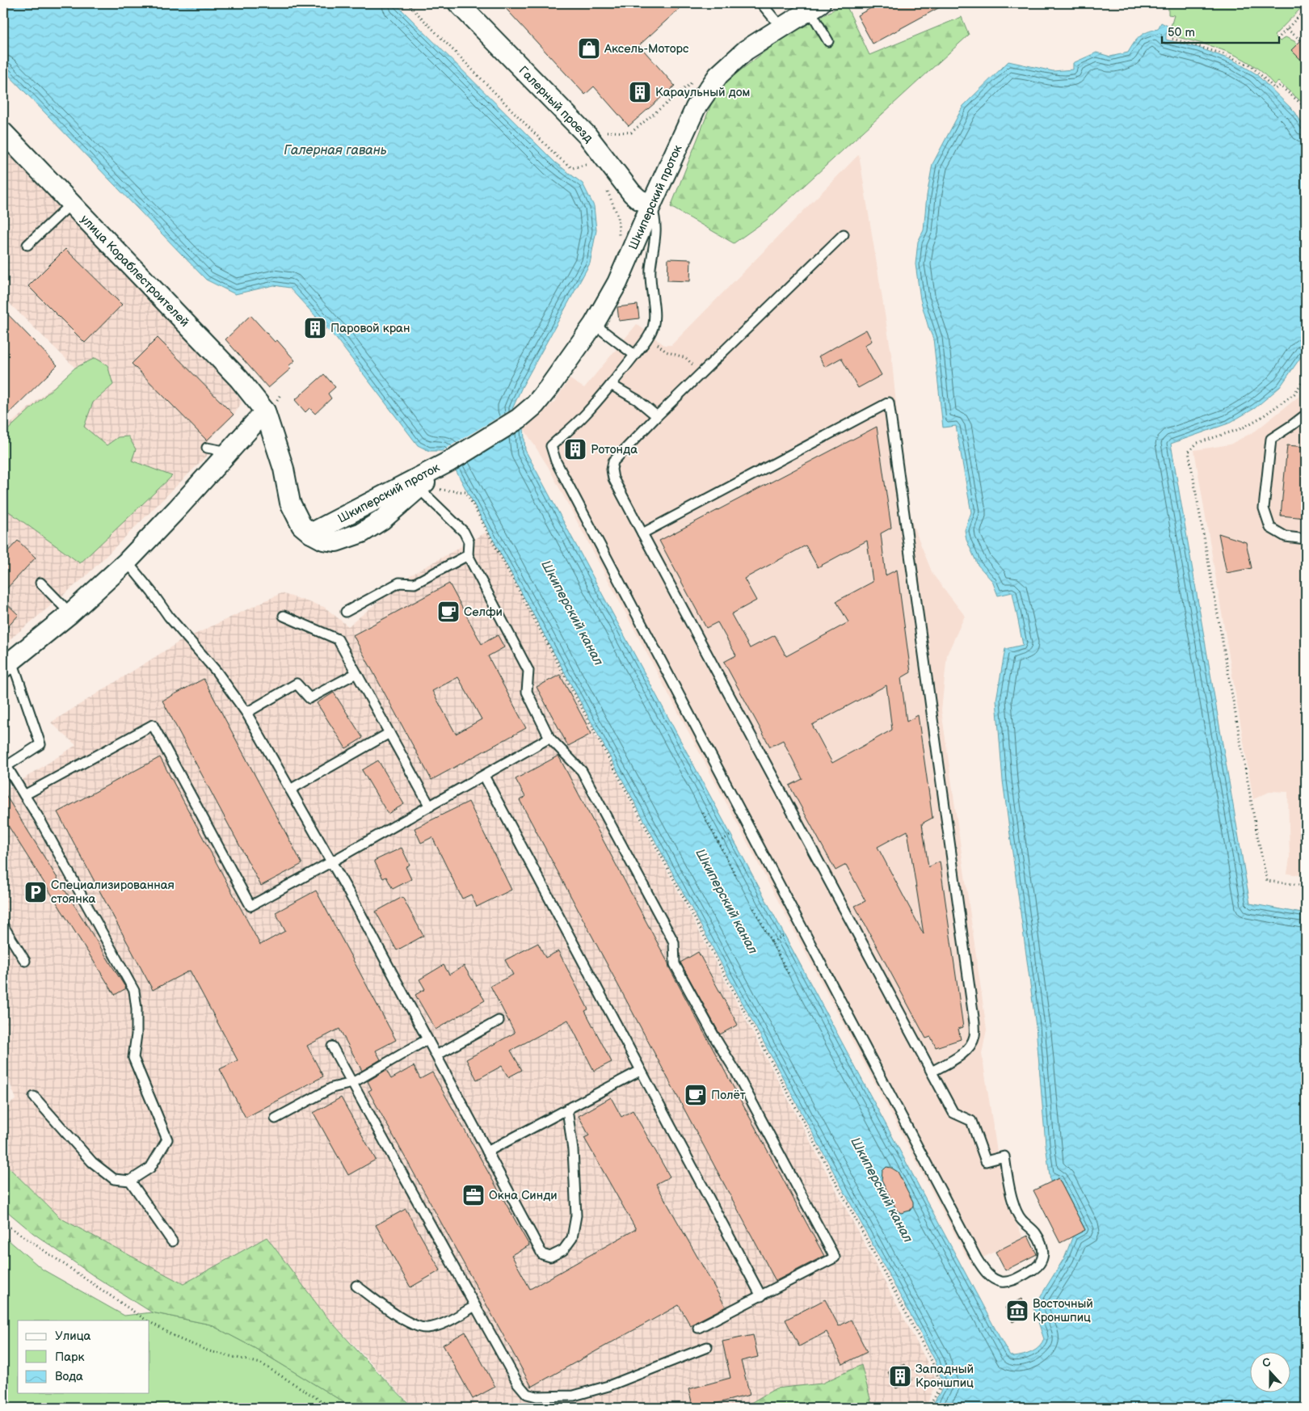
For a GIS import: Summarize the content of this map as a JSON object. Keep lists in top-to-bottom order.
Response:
{
  "streets": {
    "street": ["Галерный проезд", "Шкиперский проток", "улица Кораблестроителей"]
  },
  "crossings": [
    ["Галерный проезд", "Шкиперский проток"]
  ],
  "water": ["Галерная гавань", "Шкиперский канал"],
  "places": {
    "shop": ["Аксель-Моторс"],
    "building": [
      "Караульный дом",
      "Паровой кран",
      "Ротонда",
      "Западный Кроншпиц"
    ],
    "cafe": ["Селфи", "Полёт"],
    "parking": ["Специализированная стоянка"],
    "office": ["Окна Синди"],
    "museum": ["Восточный Кроншпиц"]
  },
  "legend": ["Улица", "Парк", "Вода"],
  "scale_bar": "50 m",
  "north": "top"
}
